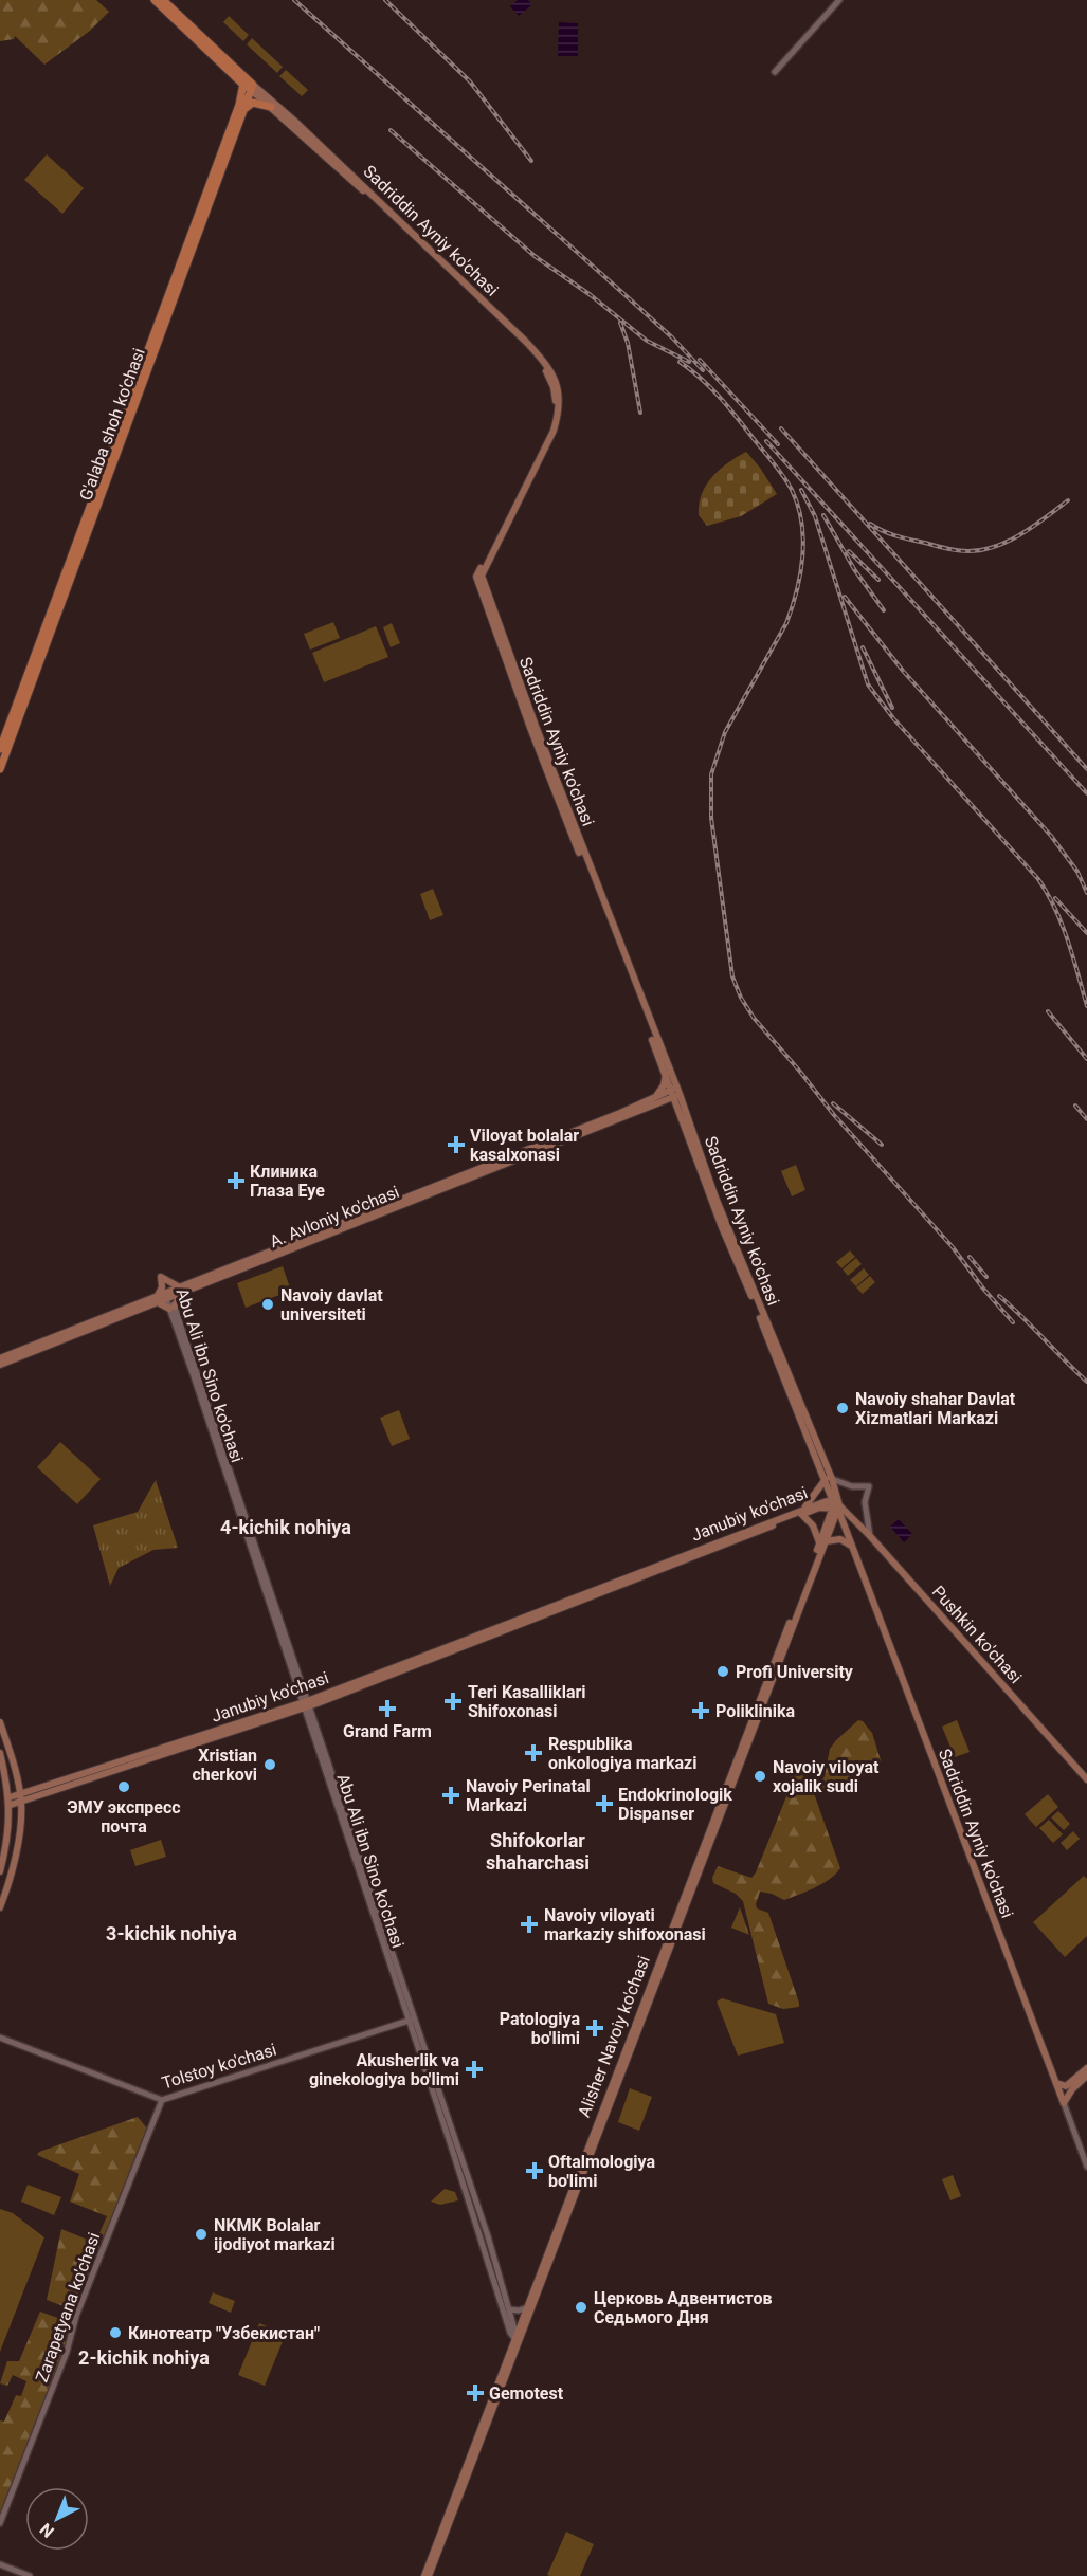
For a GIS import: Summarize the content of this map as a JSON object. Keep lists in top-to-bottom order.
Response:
{
  "streets": {
    "main road": [
      "Sadriddin Ayniy ko'chasi",
      "G'alaba shoh ko'chasi",
      "A. Avloniy ko'chasi",
      "Janubiy ko'chasi",
      "Pushkin ko'chasi",
      "Alisher Navoiy ko'chasi"
    ],
    "street": ["Abu Ali ibn Sino ko'chasi", "Tolstoy ko'chasi", "Zarapetyana ko'chasi"]
  },
  "crossings": [
    ["Sadriddin Ayniy ko'chasi", "G'alaba shoh ko'chasi"],
    ["Sadriddin Ayniy ko'chasi", "A. Avloniy ko'chasi"],
    ["Sadriddin Ayniy ko'chasi", "Janubiy ko'chasi"],
    ["Sadriddin Ayniy ko'chasi", "Pushkin ko'chasi"],
    ["Sadriddin Ayniy ko'chasi", "Alisher Navoiy ko'chasi"],
    ["A. Avloniy ko'chasi", "Abu Ali ibn Sino ko'chasi"],
    ["Abu Ali ibn Sino ko'chasi", "Janubiy ko'chasi"],
    ["Abu Ali ibn Sino ko'chasi", "Alisher Navoiy ko'chasi"],
    ["Abu Ali ibn Sino ko'chasi", "Tolstoy ko'chasi"],
    ["Janubiy ko'chasi", "Pushkin ko'chasi"],
    ["Janubiy ko'chasi", "Alisher Navoiy ko'chasi"],
    ["Pushkin ko'chasi", "Alisher Navoiy ko'chasi"],
    ["Tolstoy ko'chasi", "Zarapetyana ko'chasi"]
  ],
  "districts": [
    "4-kichik nohiya",
    "Shifokorlar shaharchasi",
    "3-kichik nohiya",
    "2-kichik nohiya"
  ],
  "places": {
    "health": [
      "Viloyat bolalar kasalxonasi",
      "Клиника Глаза Eye",
      "Teri Kasalliklari Shifoxonasi",
      "Grand Farm",
      "Poliklinika",
      "Respublika onkologiya markazi",
      "Navoiy Perinatal Markazi",
      "Endokrinologik Dispanser",
      "Navoiy viloyati markaziy shifoxonasi",
      "Patologiya bo'limi",
      "Akusherlik va ginekologiya bo'limi",
      "Oftalmologiya bo'limi",
      "Gemotest"
    ],
    "other": [
      "Navoiy davlat universiteti",
      "Navoiy shahar Davlat Xizmatlari Markazi",
      "Profi University",
      "Xristian cherkovi",
      "Navoiy viloyat xojalik sudi",
      "ЭМУ экспресс почта",
      "NKMK Bolalar ijodiyot markazi",
      "Церковь Адвентистов Седьмого Дня",
      "Кинотеатр \"Узбекистан\""
    ]
  },
  "north": "bottom left"
}
